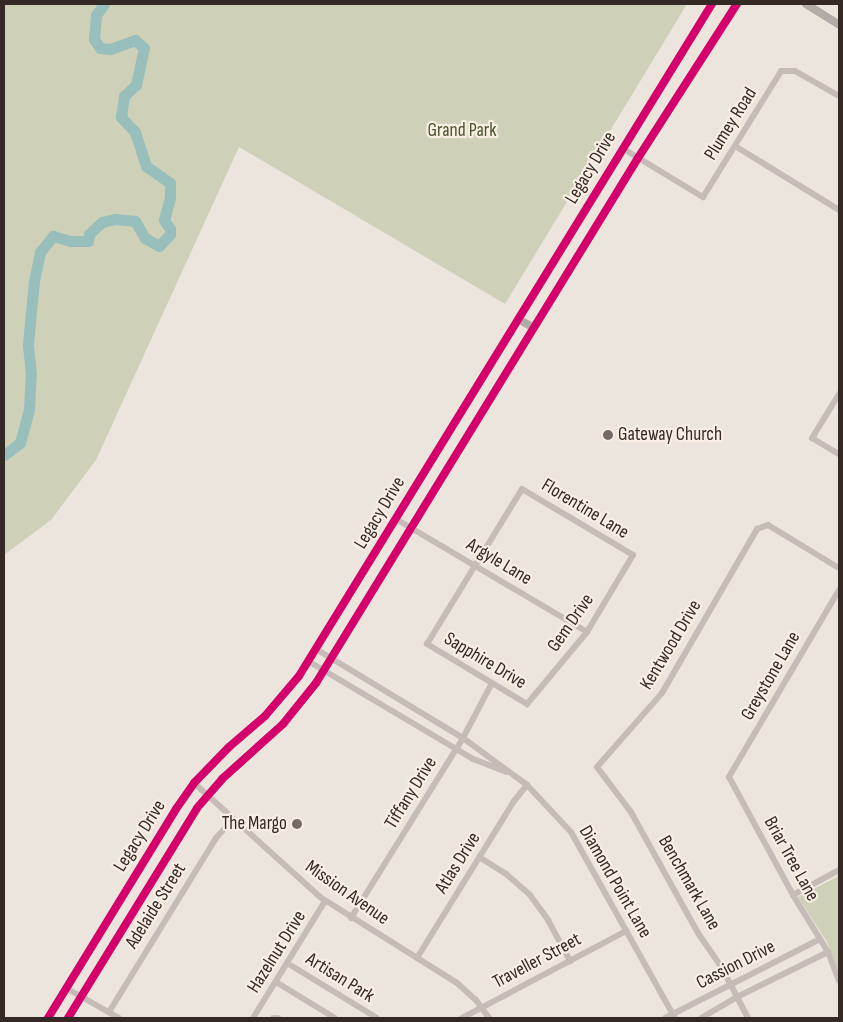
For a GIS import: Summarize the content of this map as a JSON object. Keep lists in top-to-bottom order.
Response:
{
  "streets": {
    "main road": ["Legacy Drive"],
    "street": [
      "Plumey Road",
      "Florentine Lane",
      "Argyle Lane",
      "Gem Drive",
      "Kentwood Drive",
      "Sapphire Drive",
      "Greystone Lane",
      "Tiffany Drive",
      "Briar Tree Lane",
      "Atlas Drive",
      "Diamond Point Lane",
      "Benchmark Lane",
      "Mission Avenue",
      "Adelaide Street",
      "Hazelnut Drive",
      "Traveller Street",
      "Cassion Drive",
      "Artisan Park"
    ]
  },
  "crossings": [
    ["Plumey Road", "Legacy Drive"],
    ["Legacy Drive", "Argyle Lane"],
    ["Legacy Drive", "Diamond Point Lane"],
    ["Legacy Drive", "Mission Avenue"],
    ["Florentine Lane", "Argyle Lane"],
    ["Florentine Lane", "Gem Drive"],
    ["Florentine Lane", "Sapphire Drive"],
    ["Argyle Lane", "Gem Drive"],
    ["Argyle Lane", "Sapphire Drive"],
    ["Gem Drive", "Sapphire Drive"],
    ["Kentwood Drive", "Benchmark Lane"],
    ["Sapphire Drive", "Tiffany Drive"],
    ["Greystone Lane", "Briar Tree Lane"],
    ["Tiffany Drive", "Diamond Point Lane"],
    ["Tiffany Drive", "Mission Avenue"],
    ["Briar Tree Lane", "Cassion Drive"],
    ["Atlas Drive", "Diamond Point Lane"],
    ["Atlas Drive", "Mission Avenue"],
    ["Diamond Point Lane", "Traveller Street"],
    ["Diamond Point Lane", "Cassion Drive"],
    ["Benchmark Lane", "Cassion Drive"],
    ["Mission Avenue", "Adelaide Street"],
    ["Mission Avenue", "Hazelnut Drive"],
    ["Mission Avenue", "Traveller Street"],
    ["Hazelnut Drive", "Artisan Park"]
  ],
  "parks": ["Grand Park"],
  "places": ["Gateway Church", "The Margo"]
}
